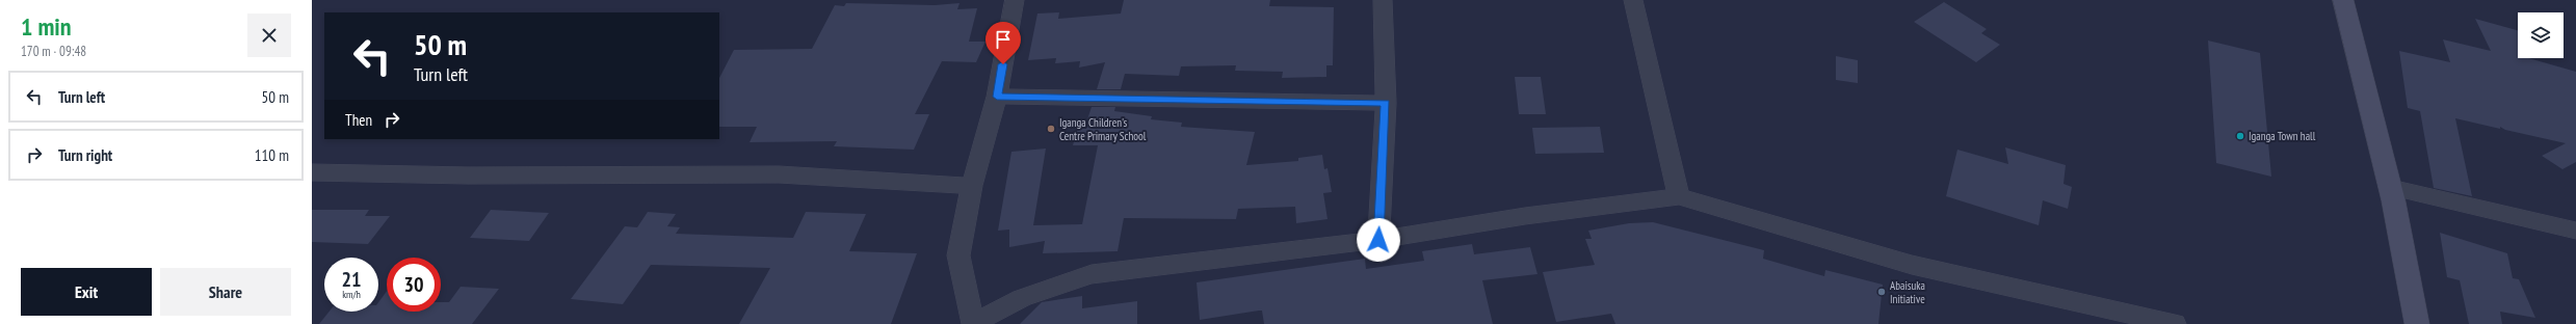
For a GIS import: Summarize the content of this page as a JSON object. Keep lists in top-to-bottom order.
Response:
{
  "places": ["Iganga Children's Centre Primary School", "Iganga Town hall", "Abaisuka Initiative"],
  "page": {
    "heading": ["1 min", "170 m · 09:48"],
    "turn": ["50 m", "Turn left"],
    "list": [
      {
        "name": "Turn left",
        "value": "50 m"
      },
      {
        "name": "Turn right",
        "value": "110 m"
      }
    ],
    "then": "Then",
    "speed": "21 km/h",
    "limit": "30",
    "buttons": ["Exit", "Share"]
  }
}
